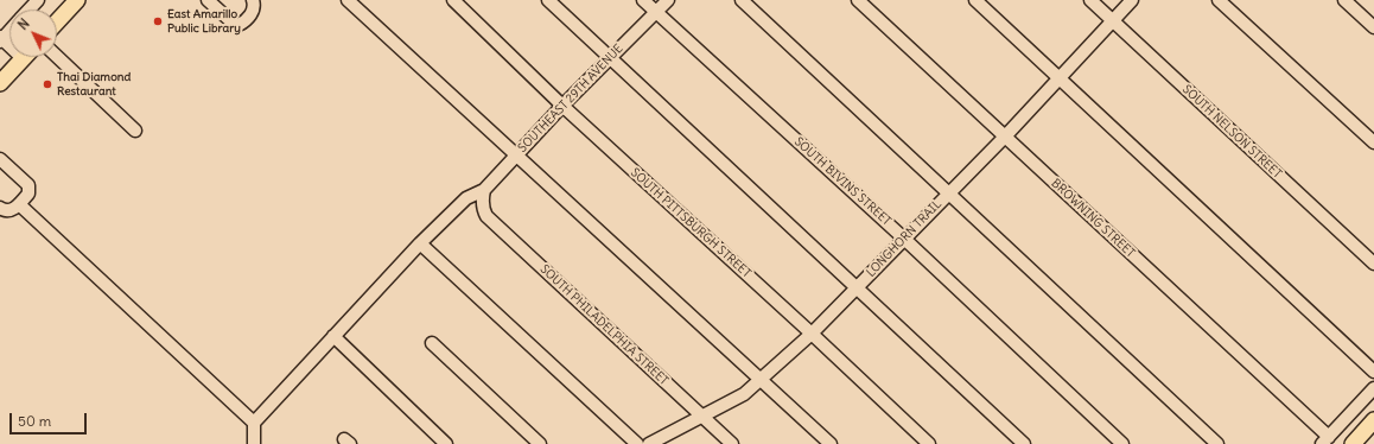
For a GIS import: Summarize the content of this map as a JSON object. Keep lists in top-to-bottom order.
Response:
{
  "streets": {
    "street": [
      "SOUTHEAST 29TH AVENUE",
      "SOUTH NELSON STREET",
      "SOUTH BIVINS STREET",
      "BROWNING STREET",
      "SOUTH PITTSBURGH STREET",
      "LONGHORN TRAIL",
      "SOUTH PHILADELPHIA STREET"
    ]
  },
  "crossings": [
    ["SOUTHEAST 29TH AVENUE", "SOUTH BIVINS STREET"],
    ["SOUTHEAST 29TH AVENUE", "SOUTH PITTSBURGH STREET"],
    ["SOUTHEAST 29TH AVENUE", "SOUTH PHILADELPHIA STREET"],
    ["SOUTH NELSON STREET", "LONGHORN TRAIL"],
    ["SOUTH BIVINS STREET", "LONGHORN TRAIL"],
    ["BROWNING STREET", "LONGHORN TRAIL"],
    ["SOUTH PITTSBURGH STREET", "LONGHORN TRAIL"],
    ["LONGHORN TRAIL", "SOUTH PHILADELPHIA STREET"]
  ],
  "places": ["East Amarillo Public Library", "Thai Diamond Restaurant"],
  "scale_bar": "50 m",
  "north": "top left"
}
